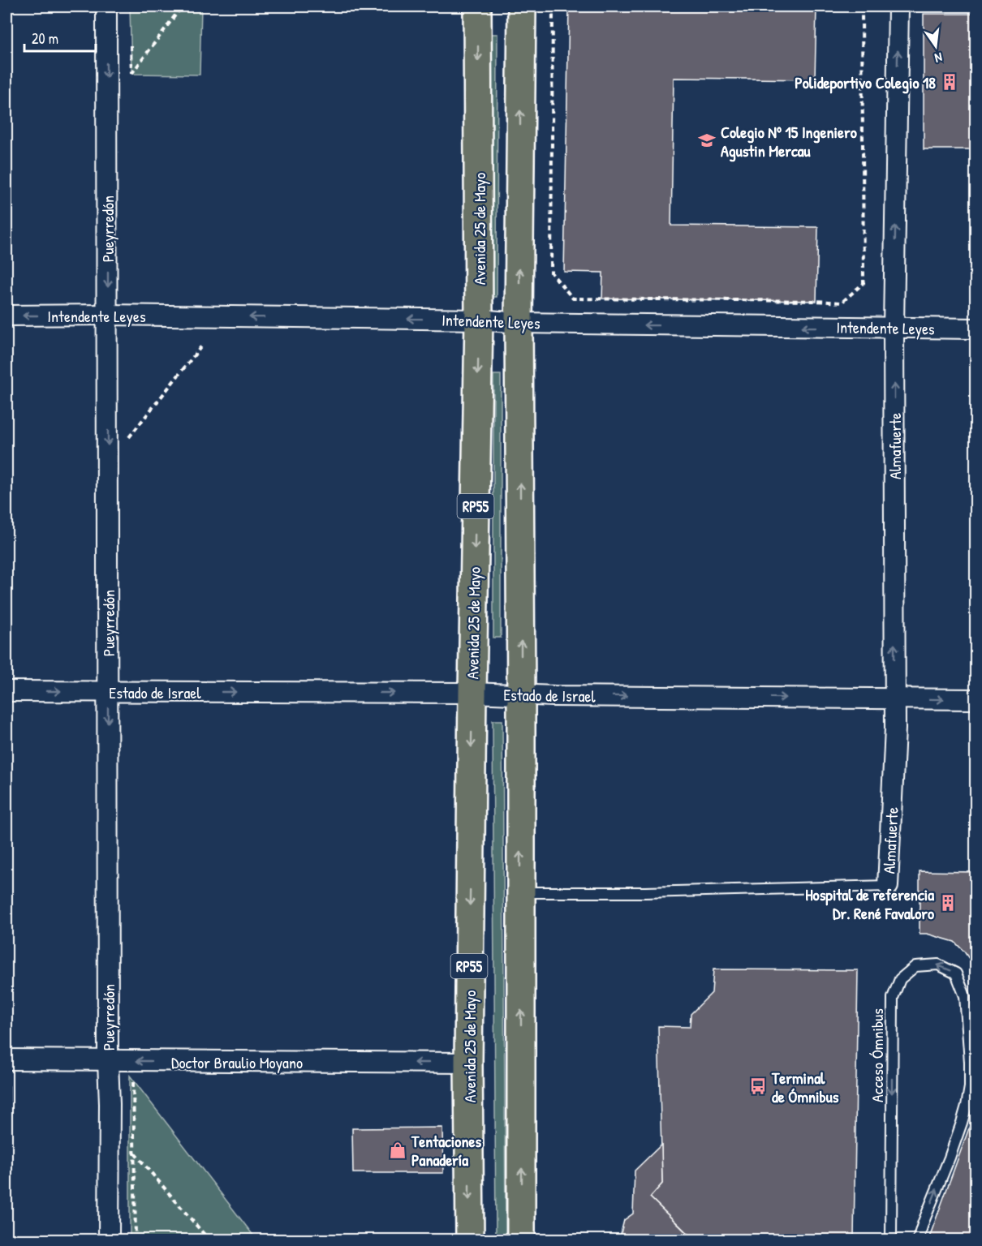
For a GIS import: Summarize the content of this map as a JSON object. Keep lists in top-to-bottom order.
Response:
{
  "streets": {
    "main road": ["Avenida 25 de Mayo", "RP55"],
    "street": [
      "Pueyrredón",
      "Intendente Leyes",
      "Almafuerte",
      "Estado de Israel",
      "Doctor Braulio Moyano"
    ],
    "lane": ["Acceso Ómnibus"]
  },
  "crossings": [
    ["Pueyrredón", "Intendente Leyes"],
    ["Pueyrredón", "Estado de Israel"],
    ["Pueyrredón", "Doctor Braulio Moyano"],
    ["Avenida 25 de Mayo", "Intendente Leyes"],
    ["Avenida 25 de Mayo", "Estado de Israel"],
    ["Avenida 25 de Mayo", "Doctor Braulio Moyano"],
    ["Intendente Leyes", "Almafuerte"],
    ["Almafuerte", "Estado de Israel"]
  ],
  "one_way": [
    "Pueyrredón",
    "Intendente Leyes",
    "Almafuerte",
    "Estado de Israel",
    "Doctor Braulio Moyano"
  ],
  "places": {
    "building": ["Polideportivo Colegio 18", "Hospital de referencia Dr. René Favaloro"],
    "school or university": ["Colegio Nº 15 Ingeniero Agustin Mercau"],
    "bus stop": ["Terminal de Ómnibus"],
    "shop": ["Tentaciones Panadería"]
  },
  "scale_bar": "20 m",
  "north": "bottom"
}
